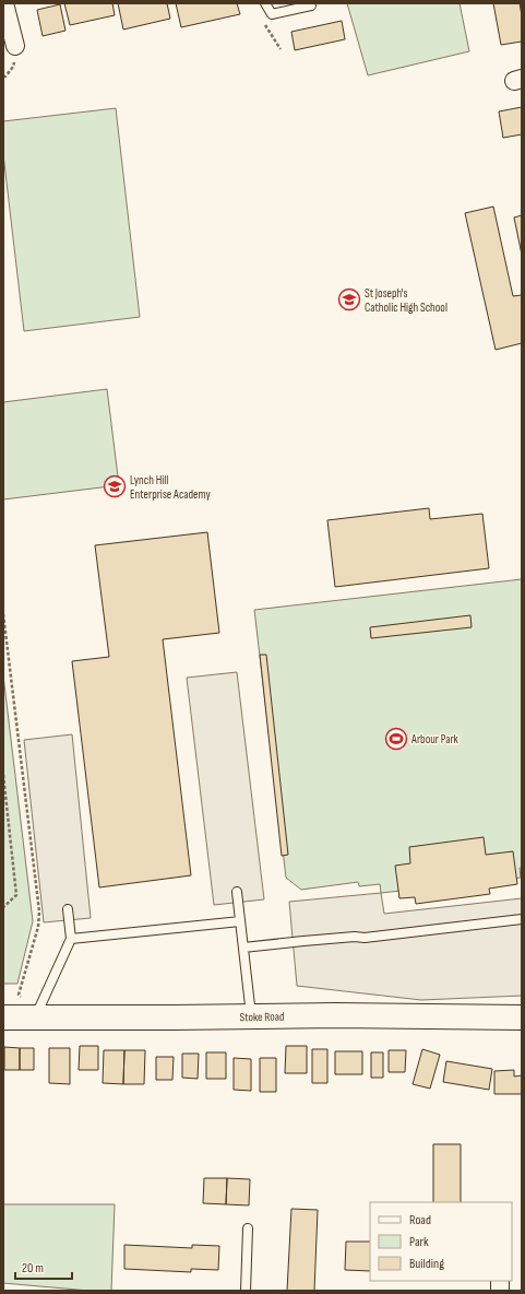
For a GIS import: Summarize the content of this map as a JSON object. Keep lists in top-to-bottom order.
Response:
{
  "streets": {
    "main road": ["Stoke Road"]
  },
  "places": {
    "school or university": ["St Joseph's Catholic High School", "Lynch Hill Enterprise Academy"],
    "sports": ["Arbour Park"]
  },
  "legend": ["Road", "Park", "Building"],
  "scale_bar": "20 m"
}
